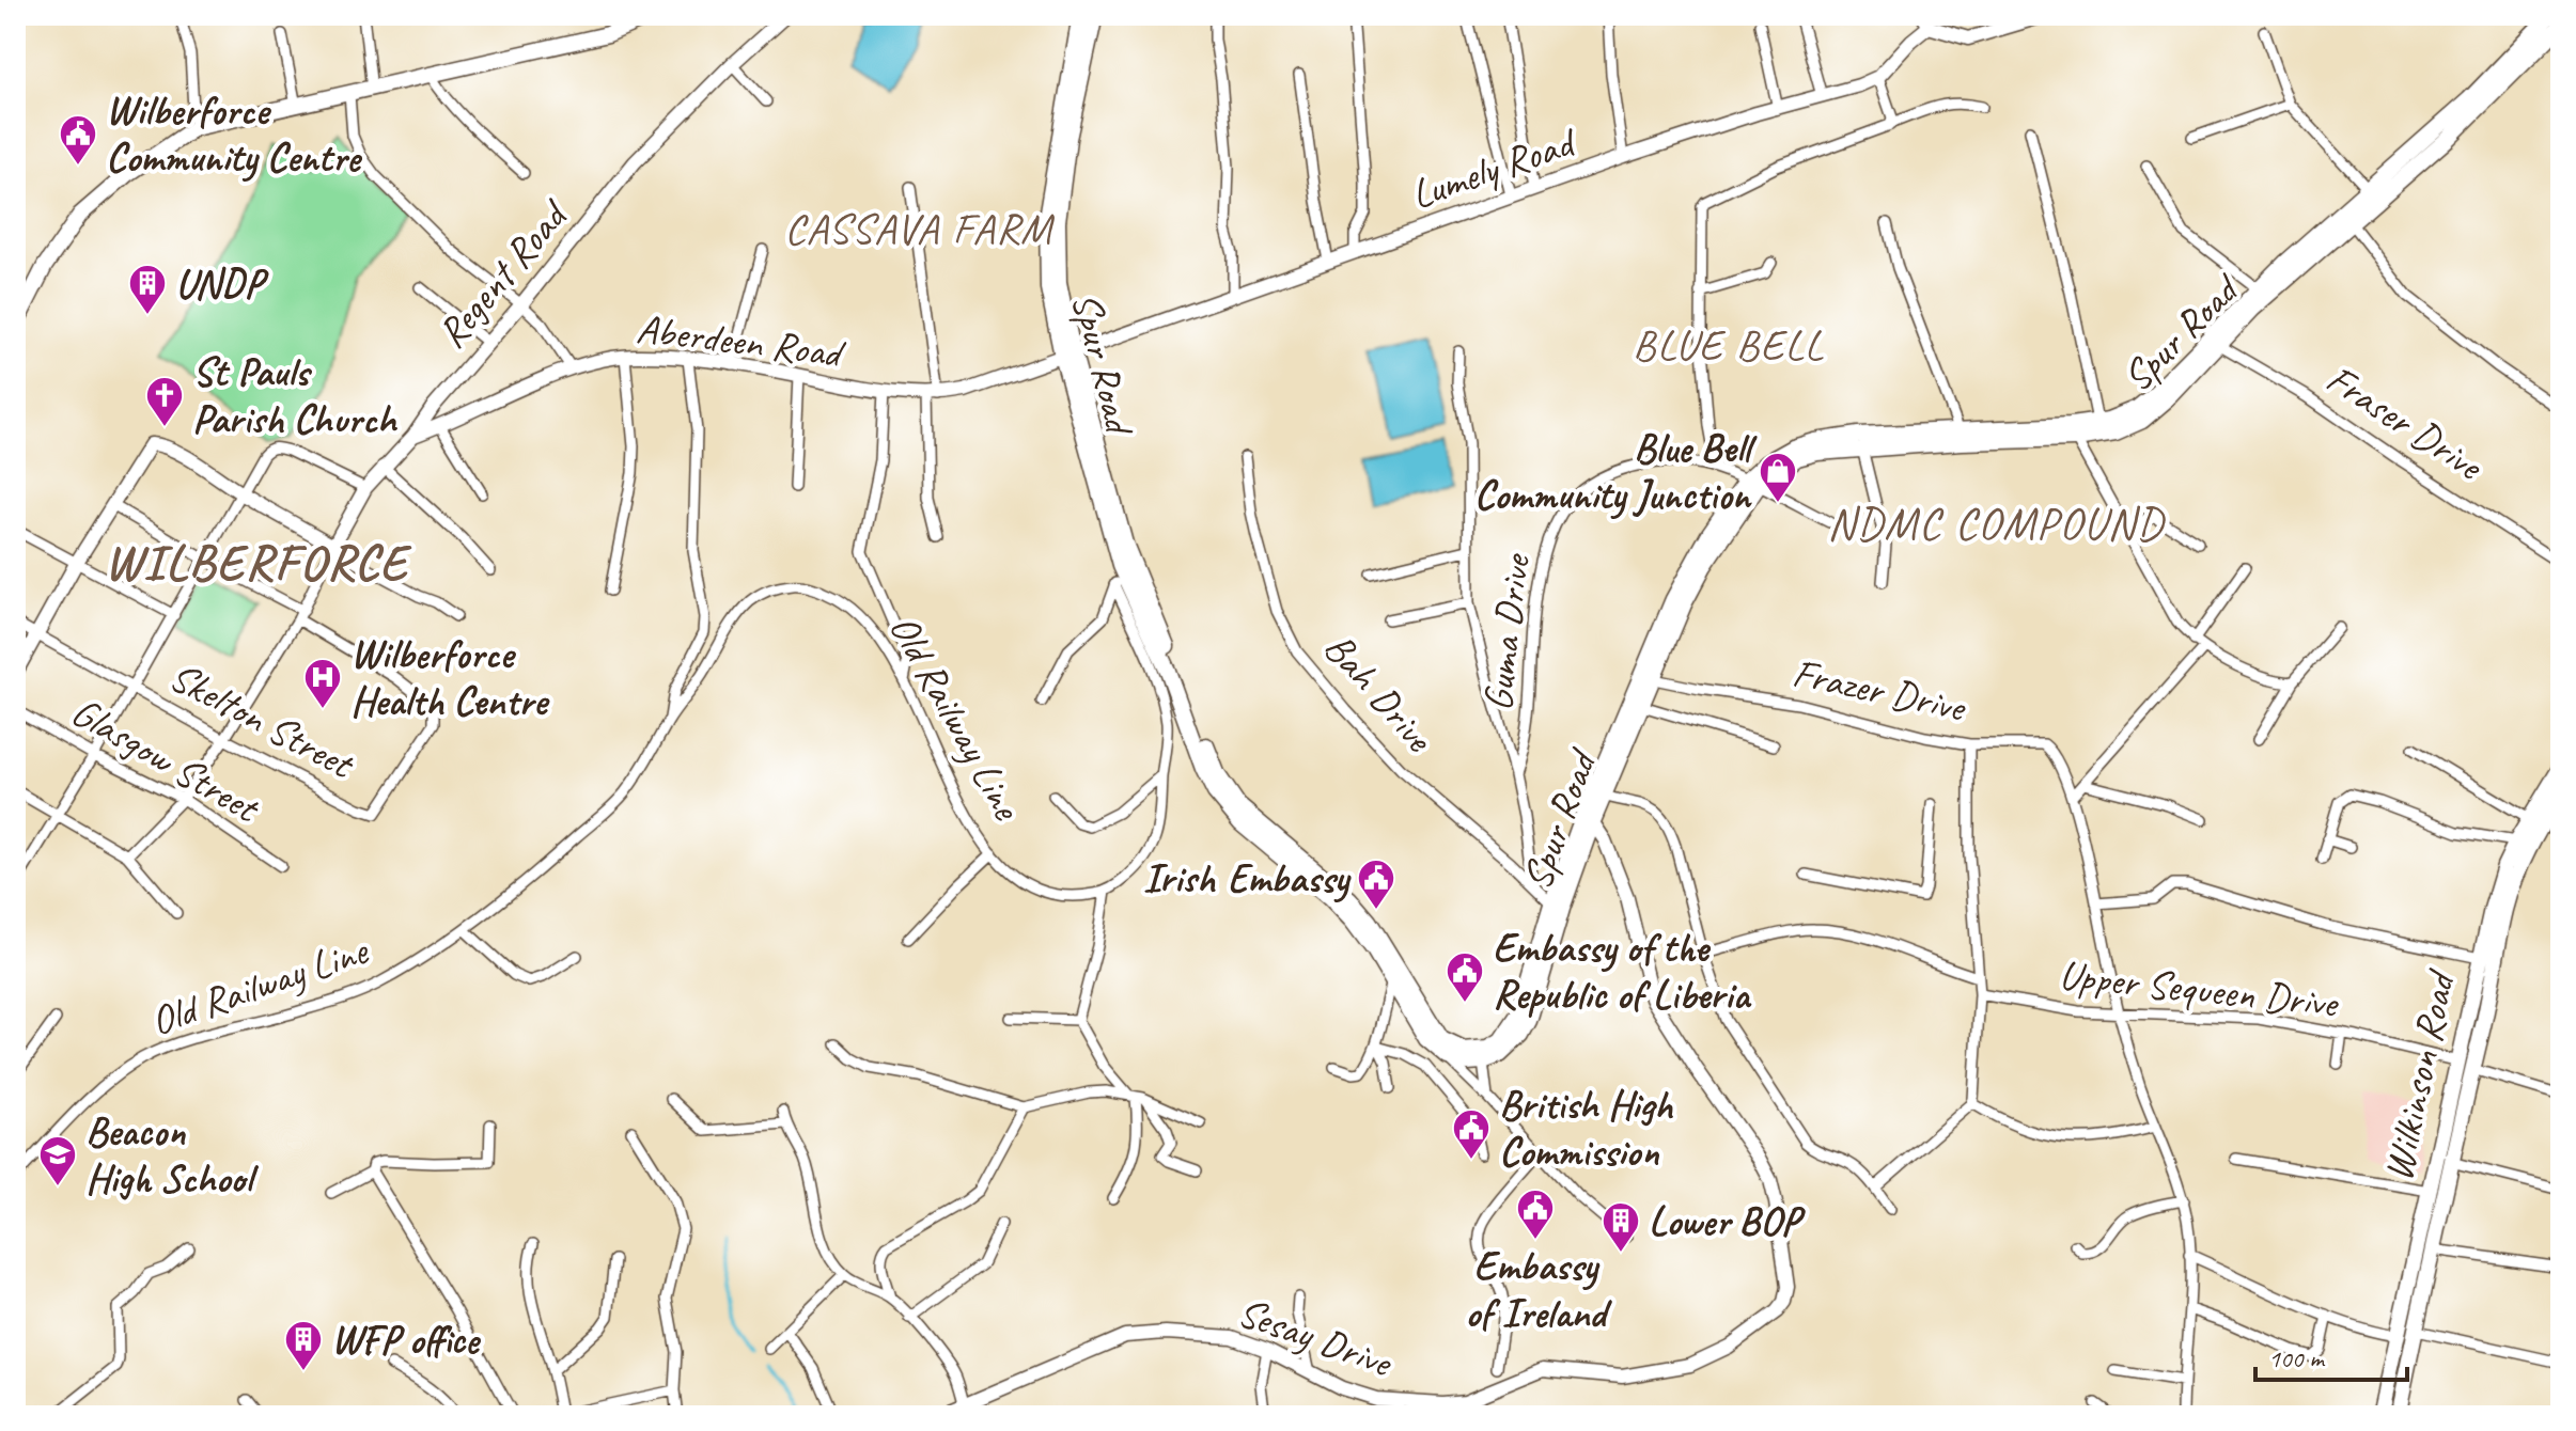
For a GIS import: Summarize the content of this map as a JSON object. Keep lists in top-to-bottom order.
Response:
{
  "streets": {
    "main road": ["Spur Road", "Wilkinson Road"],
    "street": [
      "Lumely Road",
      "Regent Road",
      "Aberdeen Road",
      "Fraser Drive",
      "Guma Drive",
      "Frazer Drive",
      "Bah Drive",
      "Old Railway Line",
      "Skelton Street",
      "Glasgow Street",
      "Upper Sequeen Drive",
      "Sesay Drive"
    ]
  },
  "crossings": [
    ["Lumely Road", "Spur Road"],
    ["Lumely Road", "Aberdeen Road"],
    ["Regent Road", "Aberdeen Road"],
    ["Regent Road", "Skelton Street"],
    ["Regent Road", "Glasgow Street"],
    ["Spur Road", "Aberdeen Road"],
    ["Spur Road", "Fraser Drive"],
    ["Spur Road", "Guma Drive"],
    ["Spur Road", "Frazer Drive"],
    ["Spur Road", "Bah Drive"],
    ["Spur Road", "Sesay Drive"],
    ["Aberdeen Road", "Old Railway Line"],
    ["Upper Sequeen Drive", "Wilkinson Road"]
  ],
  "districts": [
    "CASSAVA FARM",
    "BLUE BELL",
    "NDMC COMPOUND",
    "WILBERFORCE"
  ],
  "places": {
    "public building": [
      "Wilberforce Community Centre",
      "Irish Embassy",
      "Embassy of the Republic of Liberia",
      "British High Commission",
      "Embassy of Ireland"
    ],
    "building": ["UNDP", "Lower BOP", "WFP office"],
    "church": ["St Pauls Parish Church"],
    "shop": ["Blue Bell Community Junction"],
    "hospital": ["Wilberforce Health Centre"],
    "school or university": ["Beacon High School"]
  },
  "scale_bar": "100 m"
}
